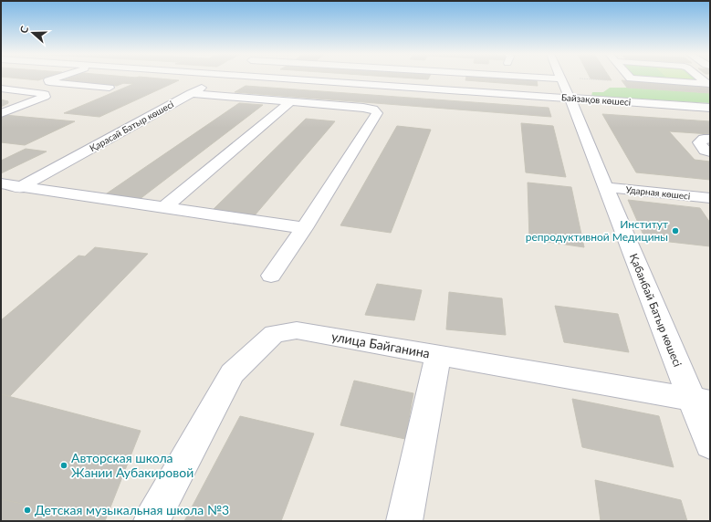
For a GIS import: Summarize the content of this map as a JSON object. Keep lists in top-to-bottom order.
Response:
{
  "streets": {
    "street": [
      "Байзақов көшесі",
      "Қарасай Батыр көшесі",
      "Ударная көшесі",
      "Қабанбай Батыр көшесі",
      "улица Байганина"
    ]
  },
  "crossings": [
    ["Байзақов көшесі", "Қабанбай Батыр көшесі"],
    ["Ударная көшесі", "Қабанбай Батыр көшесі"],
    ["Қабанбай Батыр көшесі", "улица Байганина"]
  ],
  "places": ["Институт репродуктивной Медицины", "Авторская школа Жании Аубакировой", "Детская музыкальная школа №3"],
  "north": "left"
}
